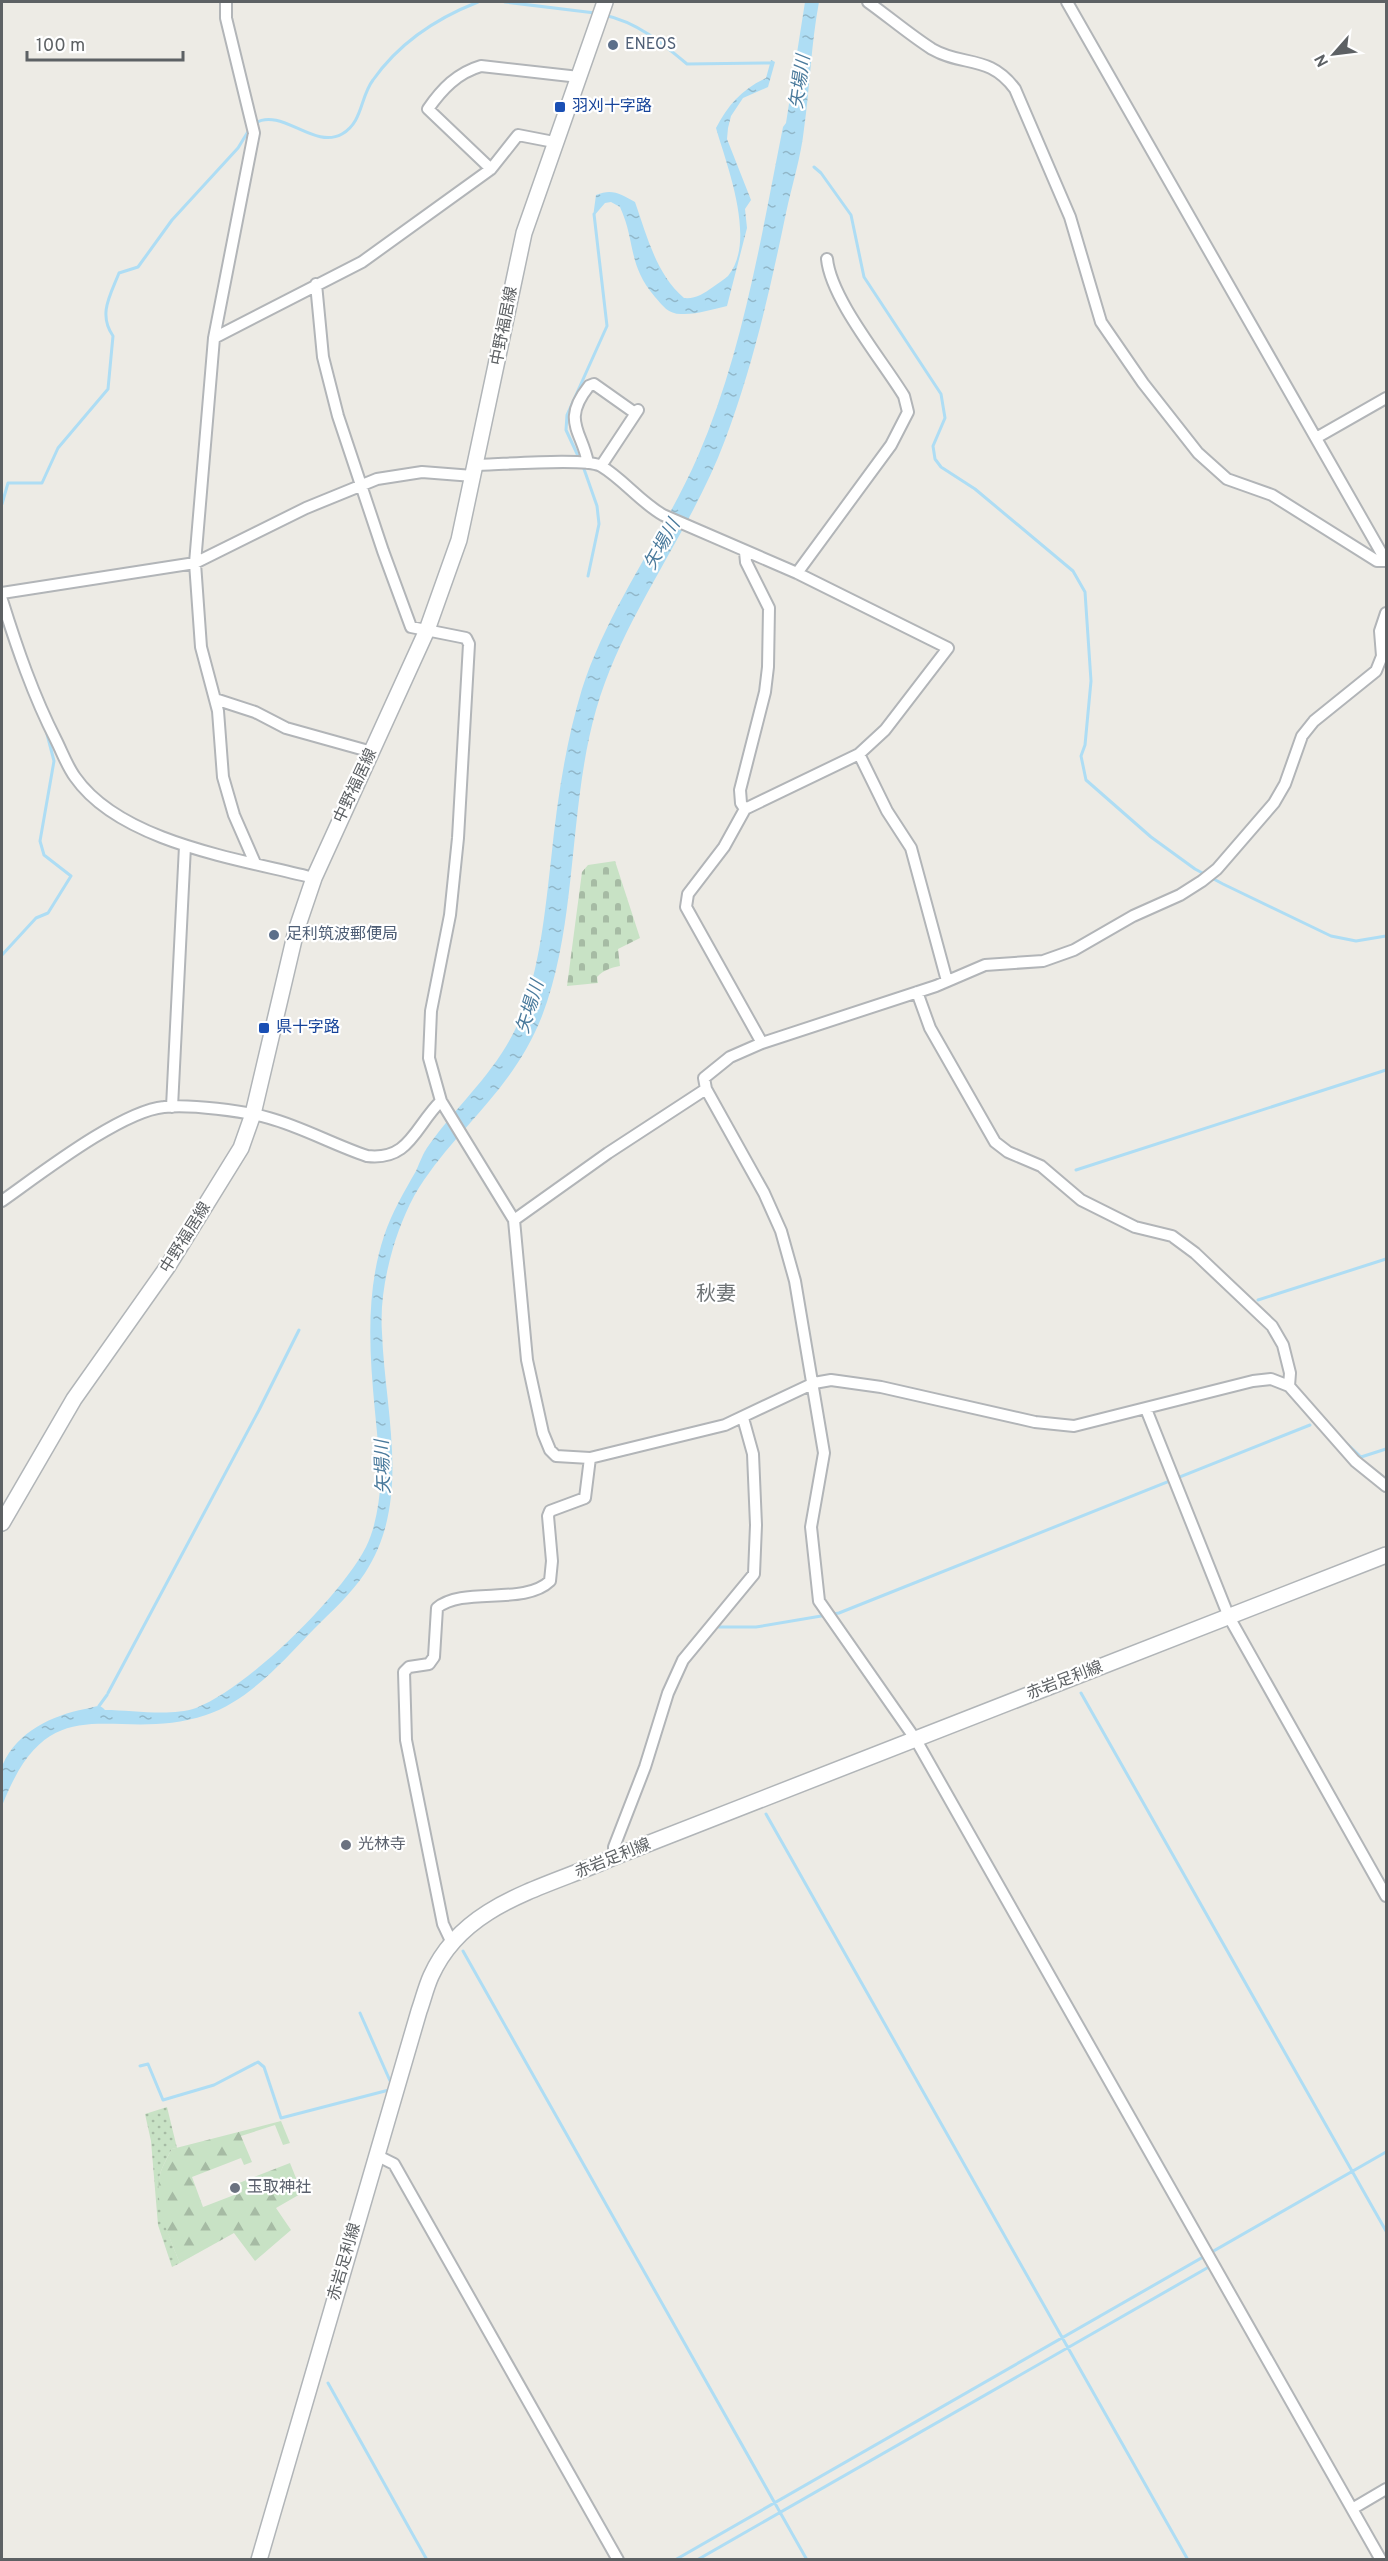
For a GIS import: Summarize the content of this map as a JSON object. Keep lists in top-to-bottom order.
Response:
{
  "streets": {
    "main road": ["中野福居線", "赤岩足利線"]
  },
  "districts": ["秋妻"],
  "water": ["矢場川"],
  "places": {
    "other": [
      "ENEOS",
      "足利筑波郵便局",
      "光林寺",
      "玉取神社"
    ],
    "transit": ["羽刈十字路", "県十字路"]
  },
  "scale_bar": "100 m",
  "north": "bottom left"
}
